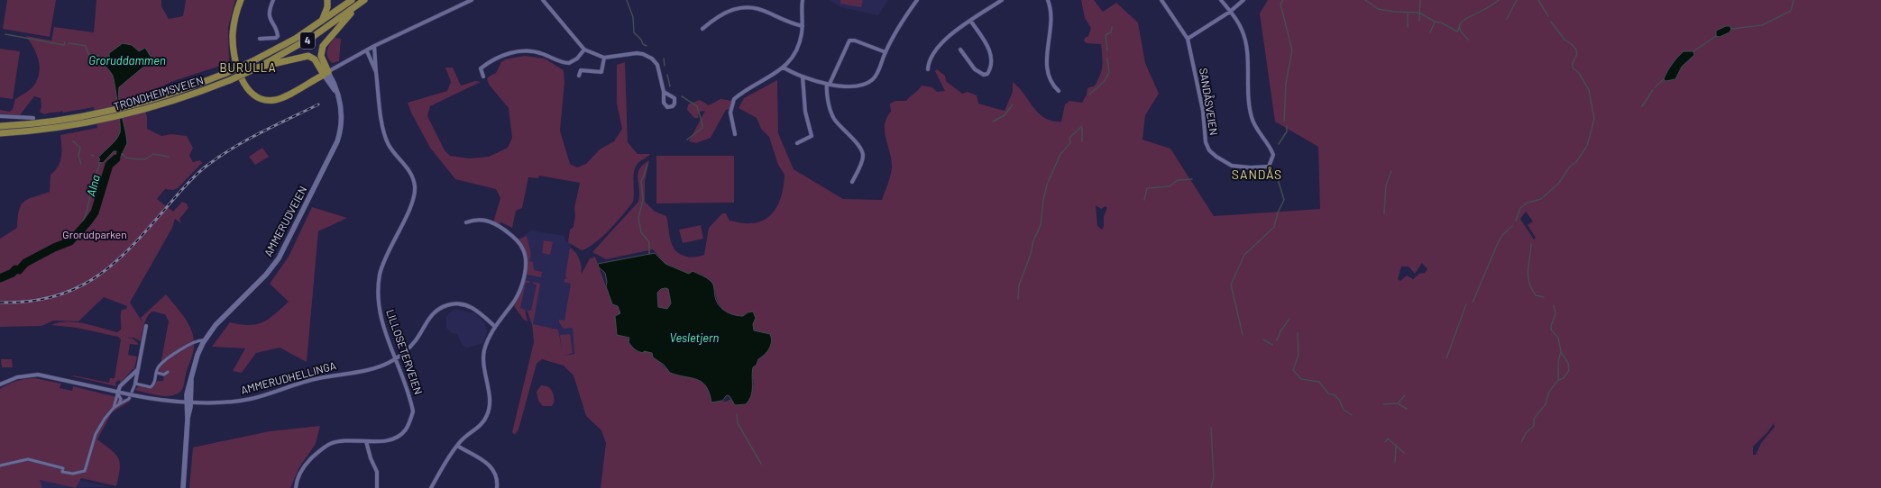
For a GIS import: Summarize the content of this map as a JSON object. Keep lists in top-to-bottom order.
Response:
{
  "streets": {
    "highway": ["4", "TRONDHEIMSVEIEN"],
    "street": [
      "SANDÅSVEIEN",
      "AMMERUDVEIEN",
      "LILLOSETERVEIEN",
      "AMMERUDHELLINGA"
    ]
  },
  "crossings": [
    ["AMMERUDVEIEN", "AMMERUDHELLINGA"],
    ["LILLOSETERVEIEN", "AMMERUDHELLINGA"]
  ],
  "districts": ["BURULLA", "SANDÅS"],
  "water": ["Groruddammen", "Alna", "Vesletjern"],
  "parks": ["Grorudparken"]
}
